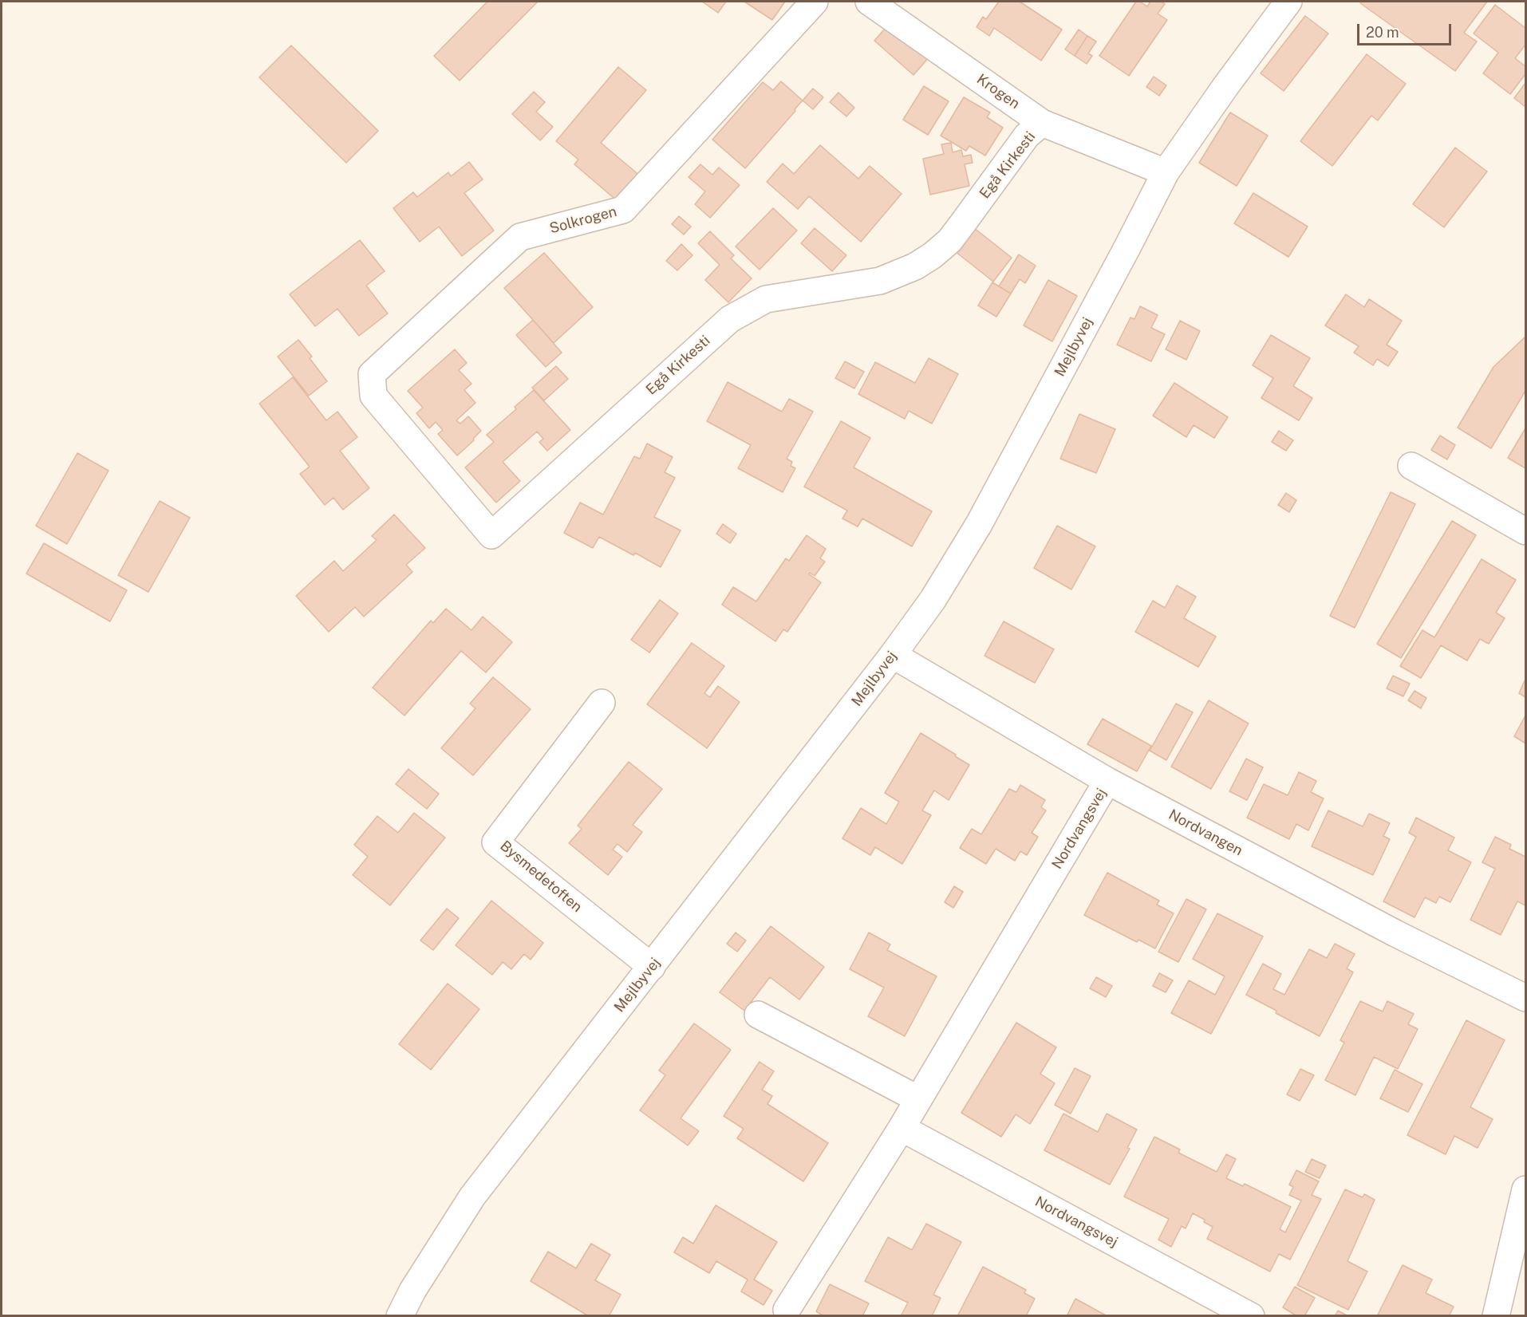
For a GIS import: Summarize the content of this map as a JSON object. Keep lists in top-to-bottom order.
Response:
{
  "streets": {
    "street": [
      "Krogen",
      "Egå Kirkesti",
      "Solkrogen",
      "Mejlbyvej",
      "Nordvangsvej",
      "Nordvangen",
      "Bysmedetoften"
    ]
  },
  "crossings": [
    ["Krogen", "Egå Kirkesti"],
    ["Krogen", "Mejlbyvej"],
    ["Egå Kirkesti", "Solkrogen"],
    ["Mejlbyvej", "Nordvangen"],
    ["Mejlbyvej", "Bysmedetoften"],
    ["Nordvangsvej", "Nordvangen"]
  ],
  "scale_bar": "20 m"
}
